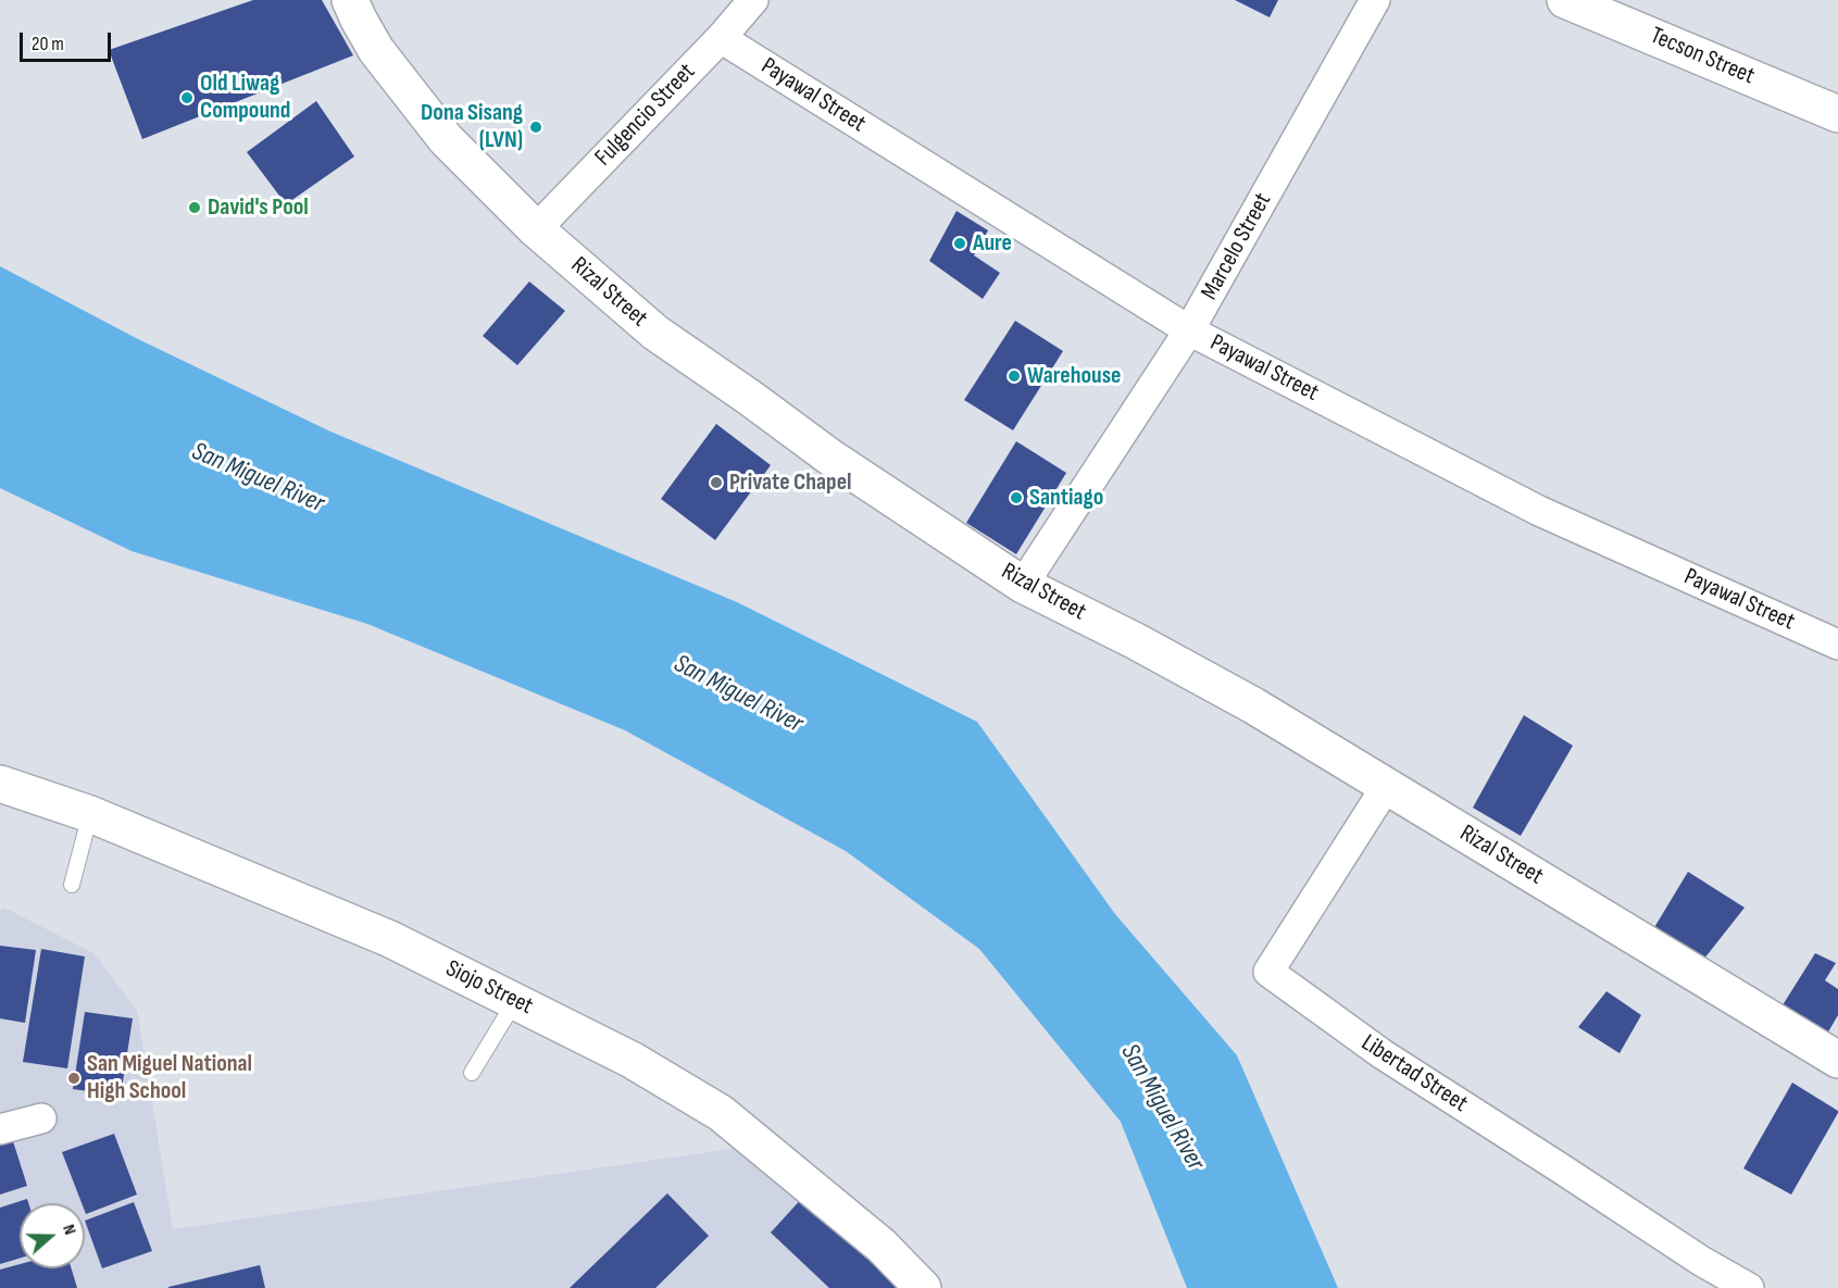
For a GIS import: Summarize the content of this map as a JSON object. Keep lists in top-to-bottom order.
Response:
{
  "streets": {
    "main road": ["Tecson Street", "Rizal Street", "Siojo Street"],
    "street": [
      "Payawal Street",
      "Fulgencio Street",
      "Marcelo Street",
      "Libertad Street"
    ]
  },
  "crossings": [
    ["Payawal Street", "Fulgencio Street"],
    ["Payawal Street", "Marcelo Street"],
    ["Fulgencio Street", "Rizal Street"],
    ["Marcelo Street", "Rizal Street"],
    ["Rizal Street", "Libertad Street"]
  ],
  "water": ["San Miguel River"],
  "places": [
    "Old Liwag Compound",
    "Dona Sisang (LVN)",
    "David's Pool",
    "Aure",
    "Warehouse",
    "Private Chapel",
    "Santiago",
    "San Miguel National High School"
  ],
  "scale_bar": "20 m",
  "north": "right"
}
